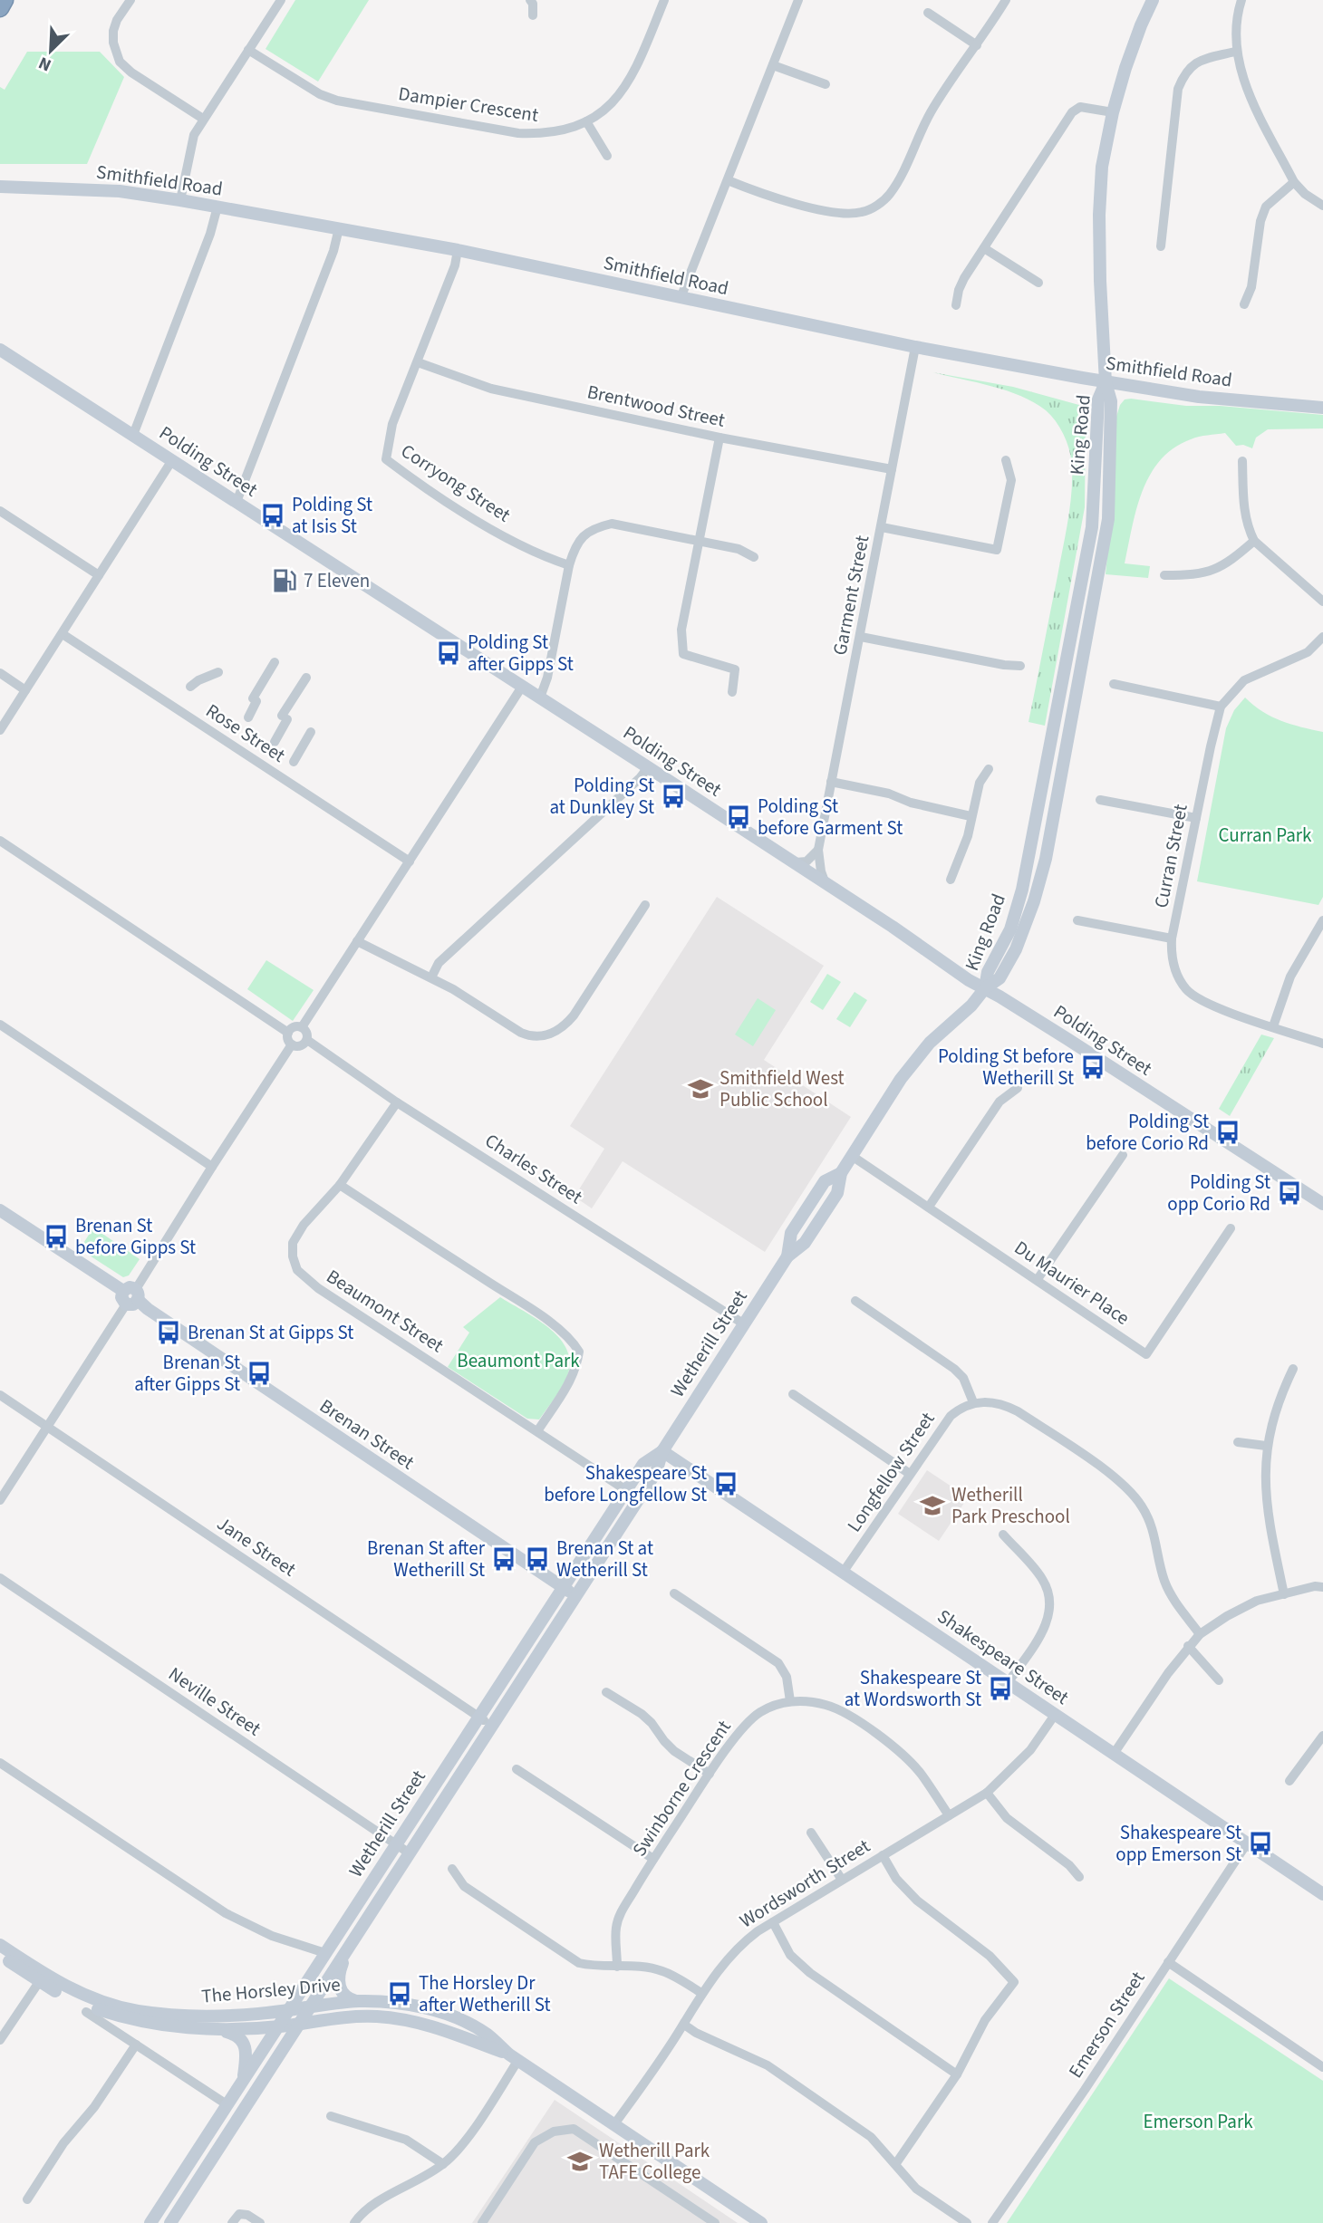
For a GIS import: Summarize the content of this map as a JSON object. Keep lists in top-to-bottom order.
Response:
{
  "streets": {
    "main road": [
      "Smithfield Road",
      "King Road",
      "Polding Street",
      "Wetherill Street",
      "Brenan Street",
      "Shakespeare Street",
      "The Horsley Drive"
    ],
    "street": [
      "Dampier Crescent",
      "Brentwood Street",
      "Corryong Street",
      "Garment Street",
      "Rose Street",
      "Curran Street",
      "Charles Street",
      "Du Maurier Place",
      "Beaumont Street",
      "Longfellow Street",
      "Jane Street",
      "Neville Street",
      "Swinborne Crescent",
      "Wordsworth Street",
      "Emerson Street"
    ]
  },
  "crossings": [
    ["Smithfield Road", "King Road"],
    ["Smithfield Road", "Corryong Street"],
    ["Smithfield Road", "Garment Street"],
    ["Brentwood Street", "Corryong Street"],
    ["Brentwood Street", "Garment Street"],
    ["King Road", "Polding Street"],
    ["King Road", "Wetherill Street"],
    ["Polding Street", "Garment Street"],
    ["Polding Street", "Wetherill Street"],
    ["Charles Street", "Beaumont Street"],
    ["Charles Street", "Wetherill Street"],
    ["Du Maurier Place", "Wetherill Street"],
    ["Beaumont Street", "Wetherill Street"],
    ["Wetherill Street", "Brenan Street"],
    ["Wetherill Street", "Jane Street"],
    ["Wetherill Street", "Shakespeare Street"],
    ["Wetherill Street", "Neville Street"],
    ["Wetherill Street", "The Horsley Drive"],
    ["Longfellow Street", "Shakespeare Street"],
    ["Shakespeare Street", "Wordsworth Street"],
    ["Shakespeare Street", "Emerson Street"],
    ["Swinborne Crescent", "Wordsworth Street"],
    ["Wordsworth Street", "The Horsley Drive"]
  ],
  "parks": ["Curran Park", "Beaumont Park", "Emerson Park"],
  "places": {
    "bus stop": [
      "Polding St at Isis St",
      "Polding St after Gipps St",
      "Polding St at Dunkley St",
      "Polding St before Garment St",
      "Polding St before Wetherill St",
      "Polding St before Corio Rd",
      "Polding St opp Corio Rd",
      "Brenan St before Gipps St",
      "Brenan St at Gipps St",
      "Brenan St after Gipps St",
      "Shakespeare St before Longfellow St",
      "Brenan St after Wetherill St",
      "Brenan St at Wetherill St",
      "Shakespeare St at Wordsworth St",
      "Shakespeare St opp Emerson St",
      "The Horsley Dr after Wetherill St"
    ],
    "fuel station": ["7 Eleven"],
    "school or university": ["Smithfield West Public School", "Wetherill Park Preschool", "Wetherill Park TAFE College"]
  },
  "north": "bottom left"
}
